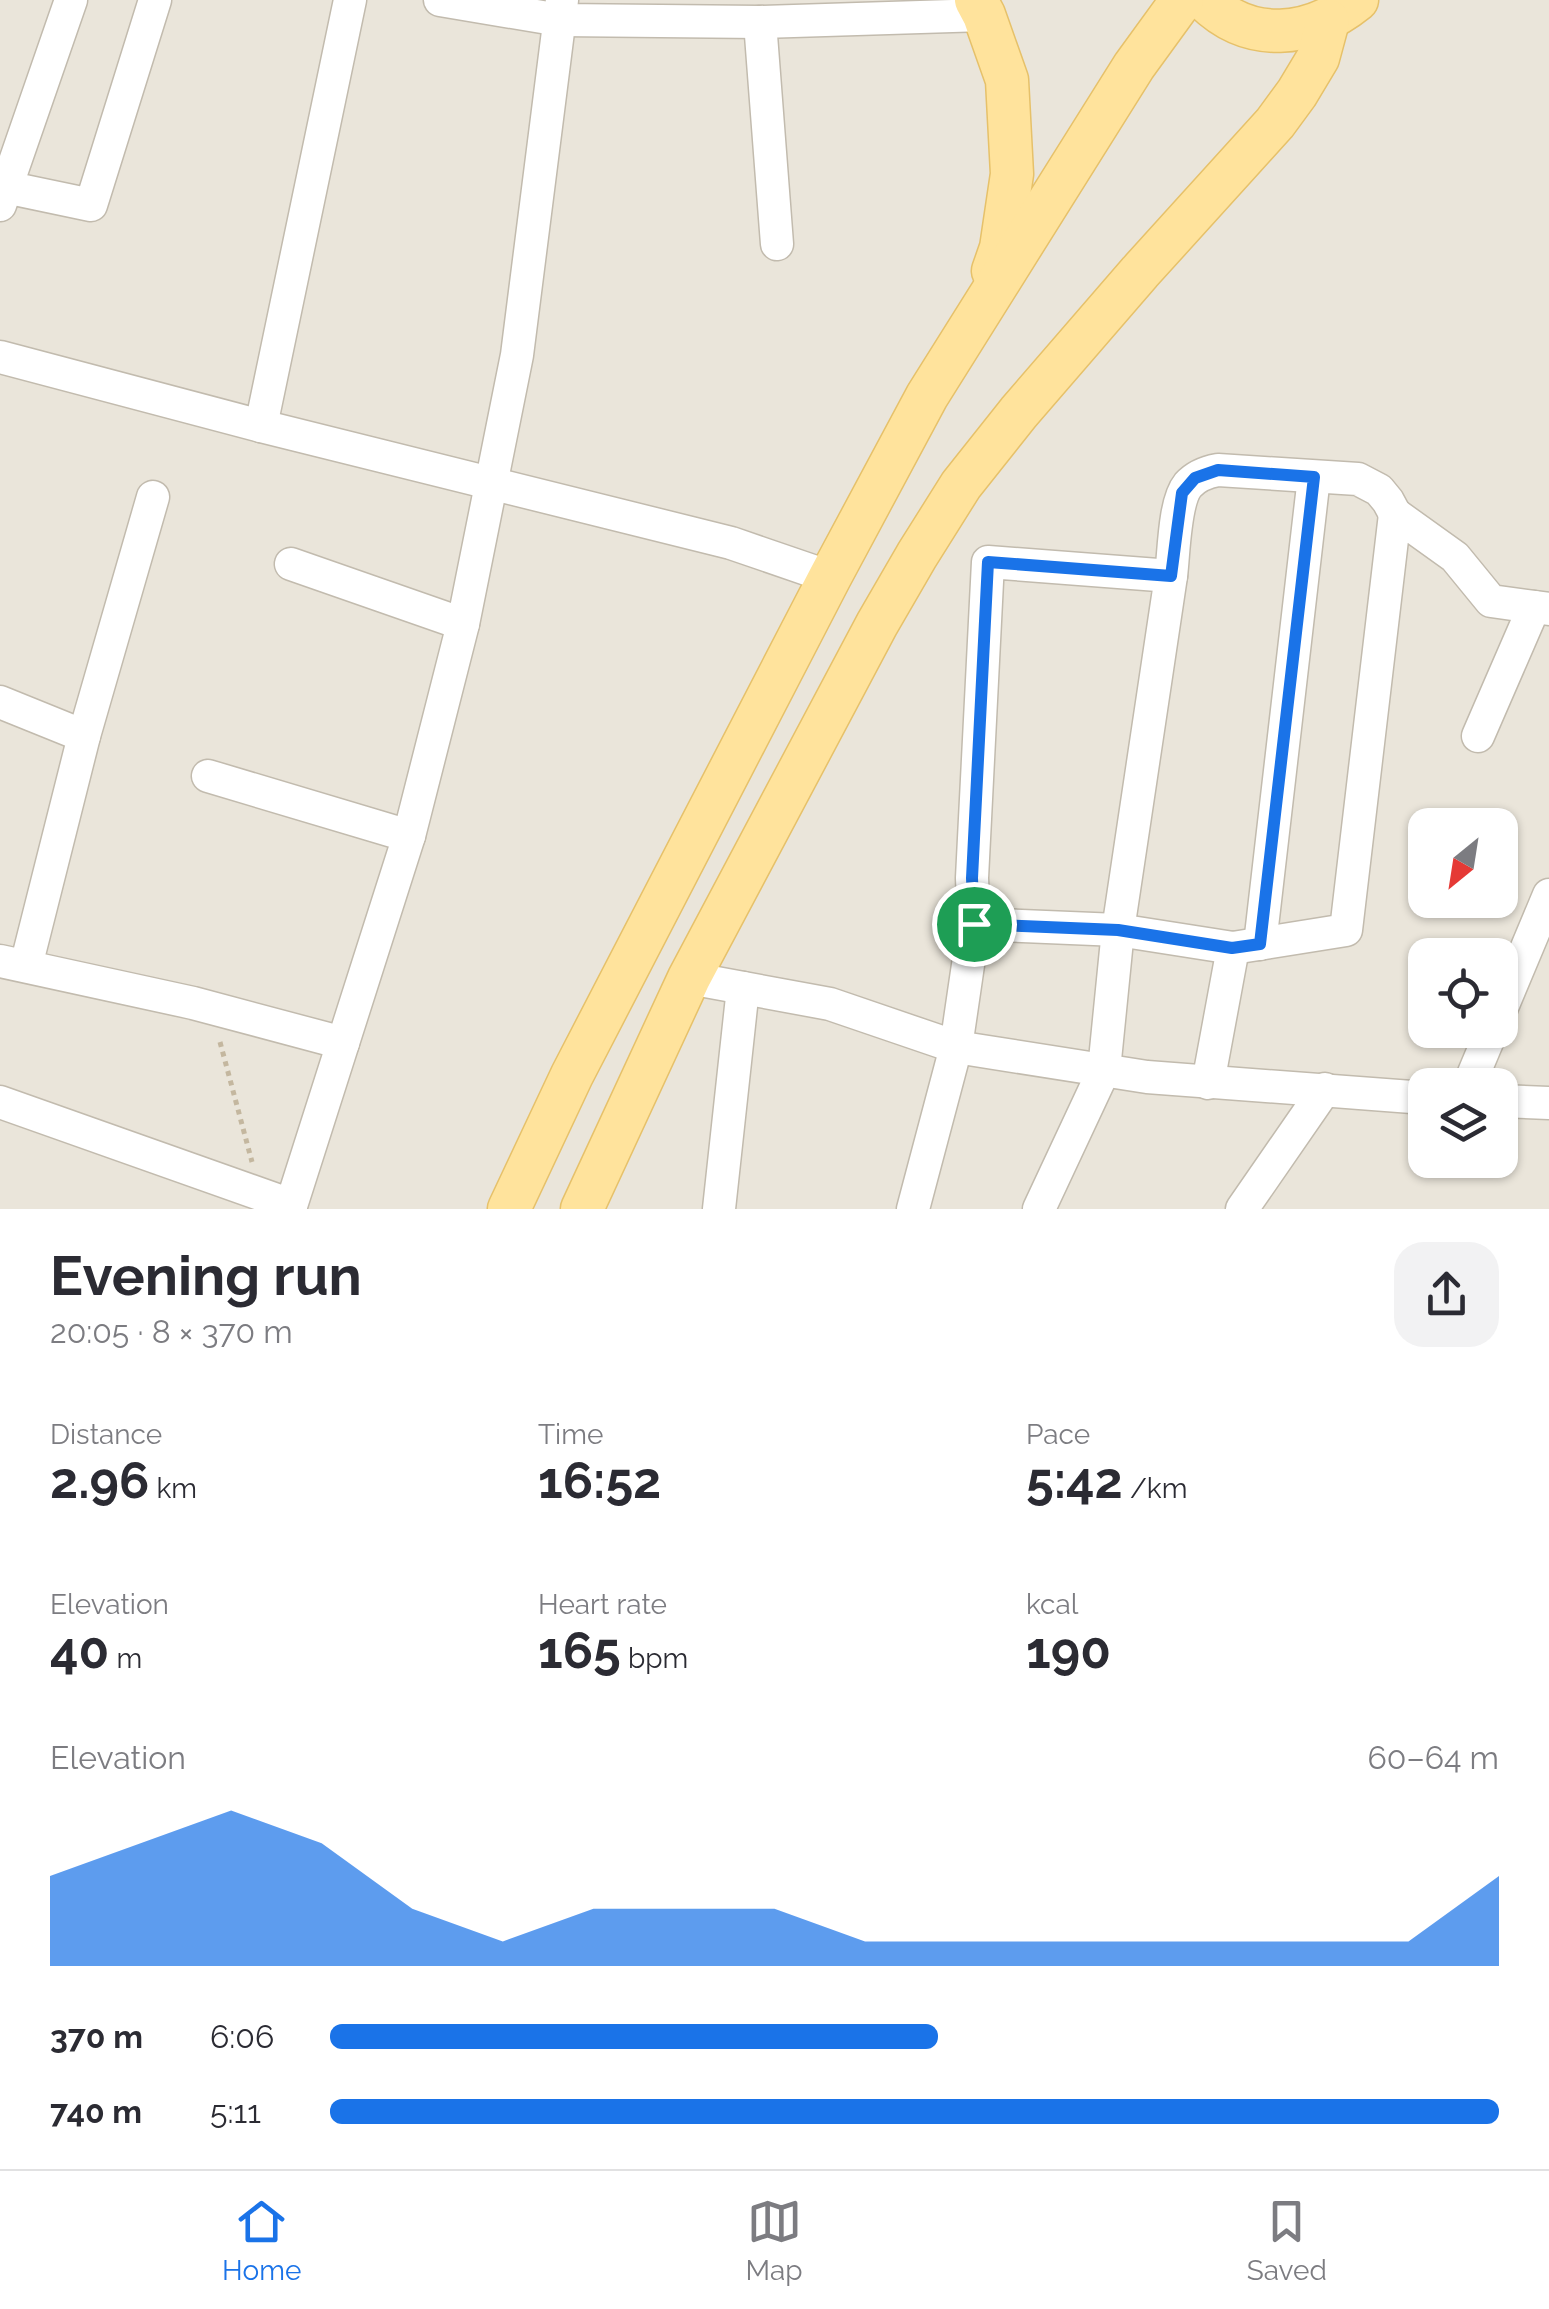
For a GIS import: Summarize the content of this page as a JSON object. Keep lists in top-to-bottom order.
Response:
{
  "north": "bottom left",
  "page": {
    "heading": ["Evening run", "20:05 · 8 × 370 m"],
    "stats": [
      ["Distance", "2.96 km"],
      ["Time", "16:52"],
      ["Pace", "5:42 /km"],
      ["Elevation", "40 m"],
      ["Heart rate", "165 bpm"],
      ["kcal", "190"]
    ],
    "chart": ["Elevation", "60–64 m"],
    "list": [
      {
        "name": "370 m",
        "note": "6:06"
      },
      {
        "name": "740 m",
        "note": "5:11"
      }
    ],
    "tabs": ["Home", "Map", "Saved"]
  }
}
